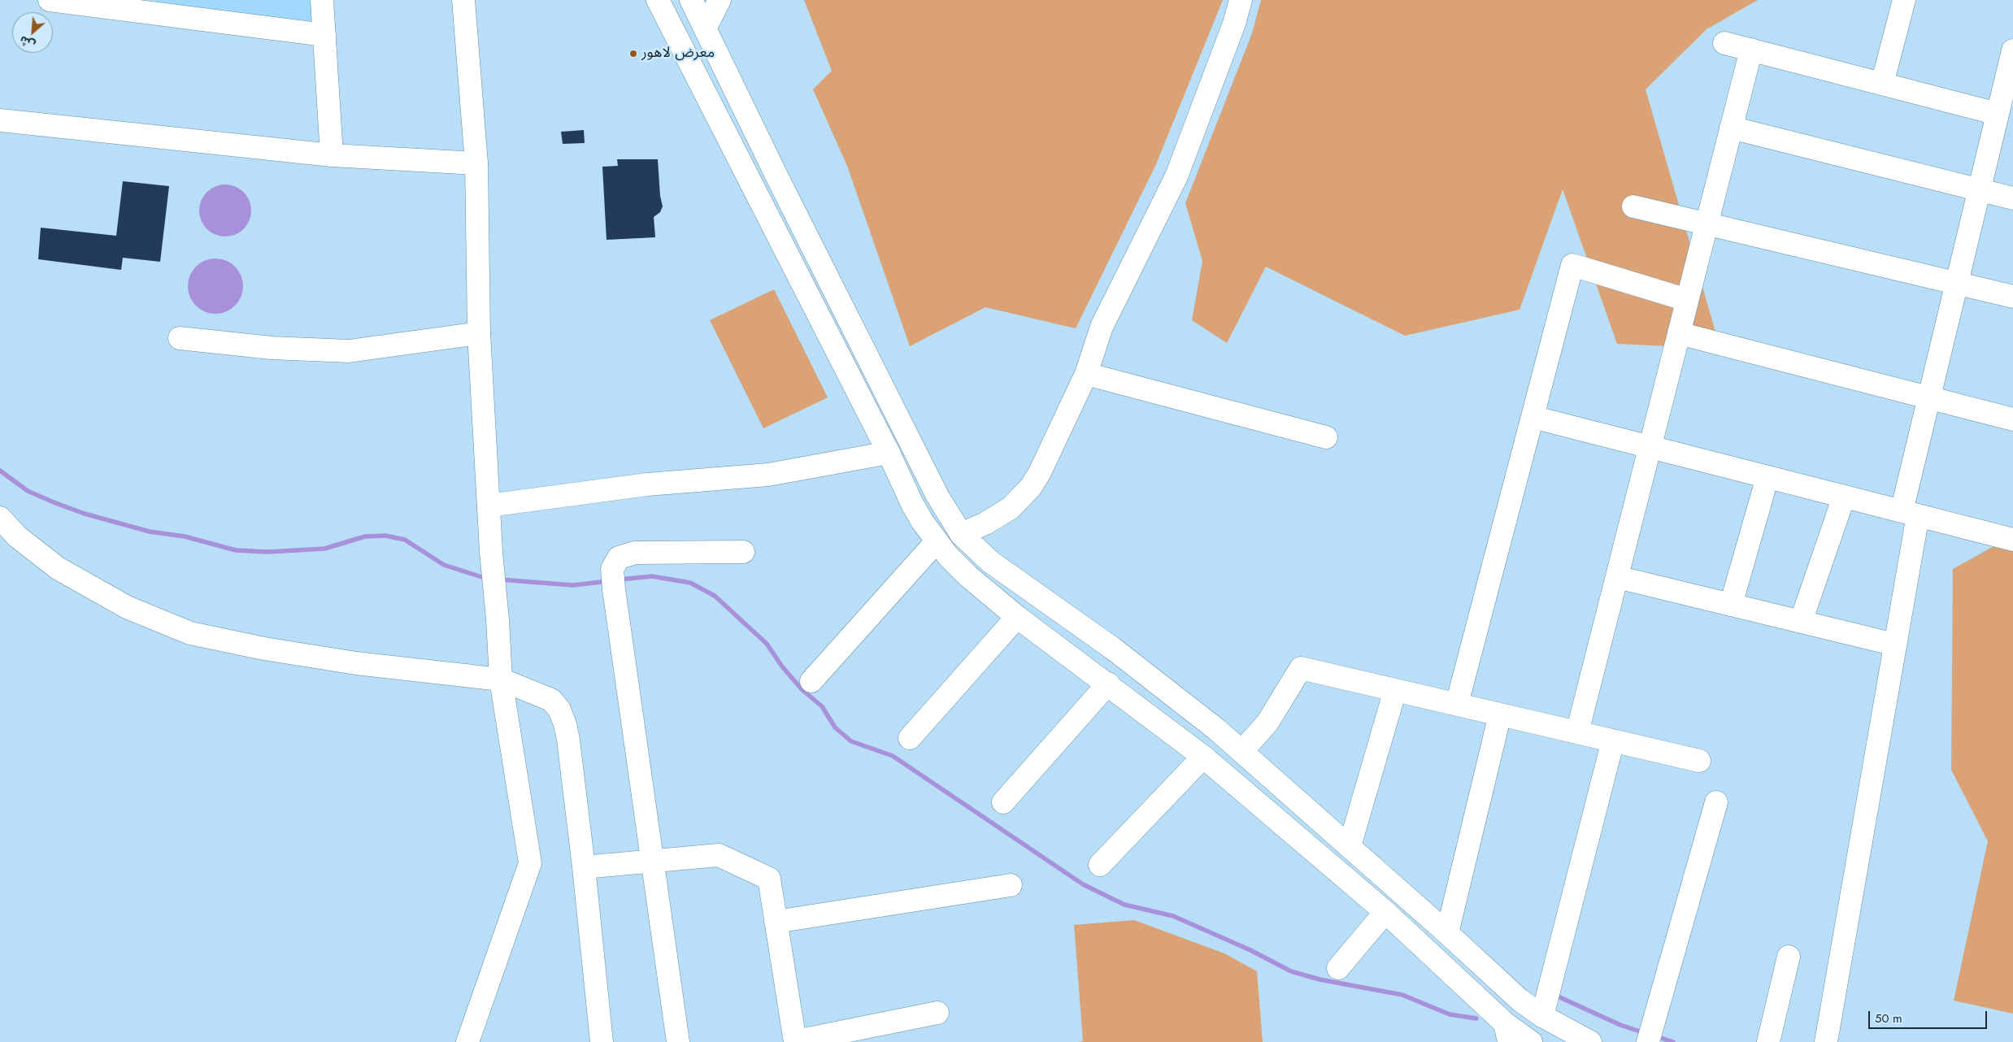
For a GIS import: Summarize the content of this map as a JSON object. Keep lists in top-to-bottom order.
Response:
{
  "places": ["معرض لاهور"],
  "scale_bar": "50 m",
  "north": "bottom left"
}
